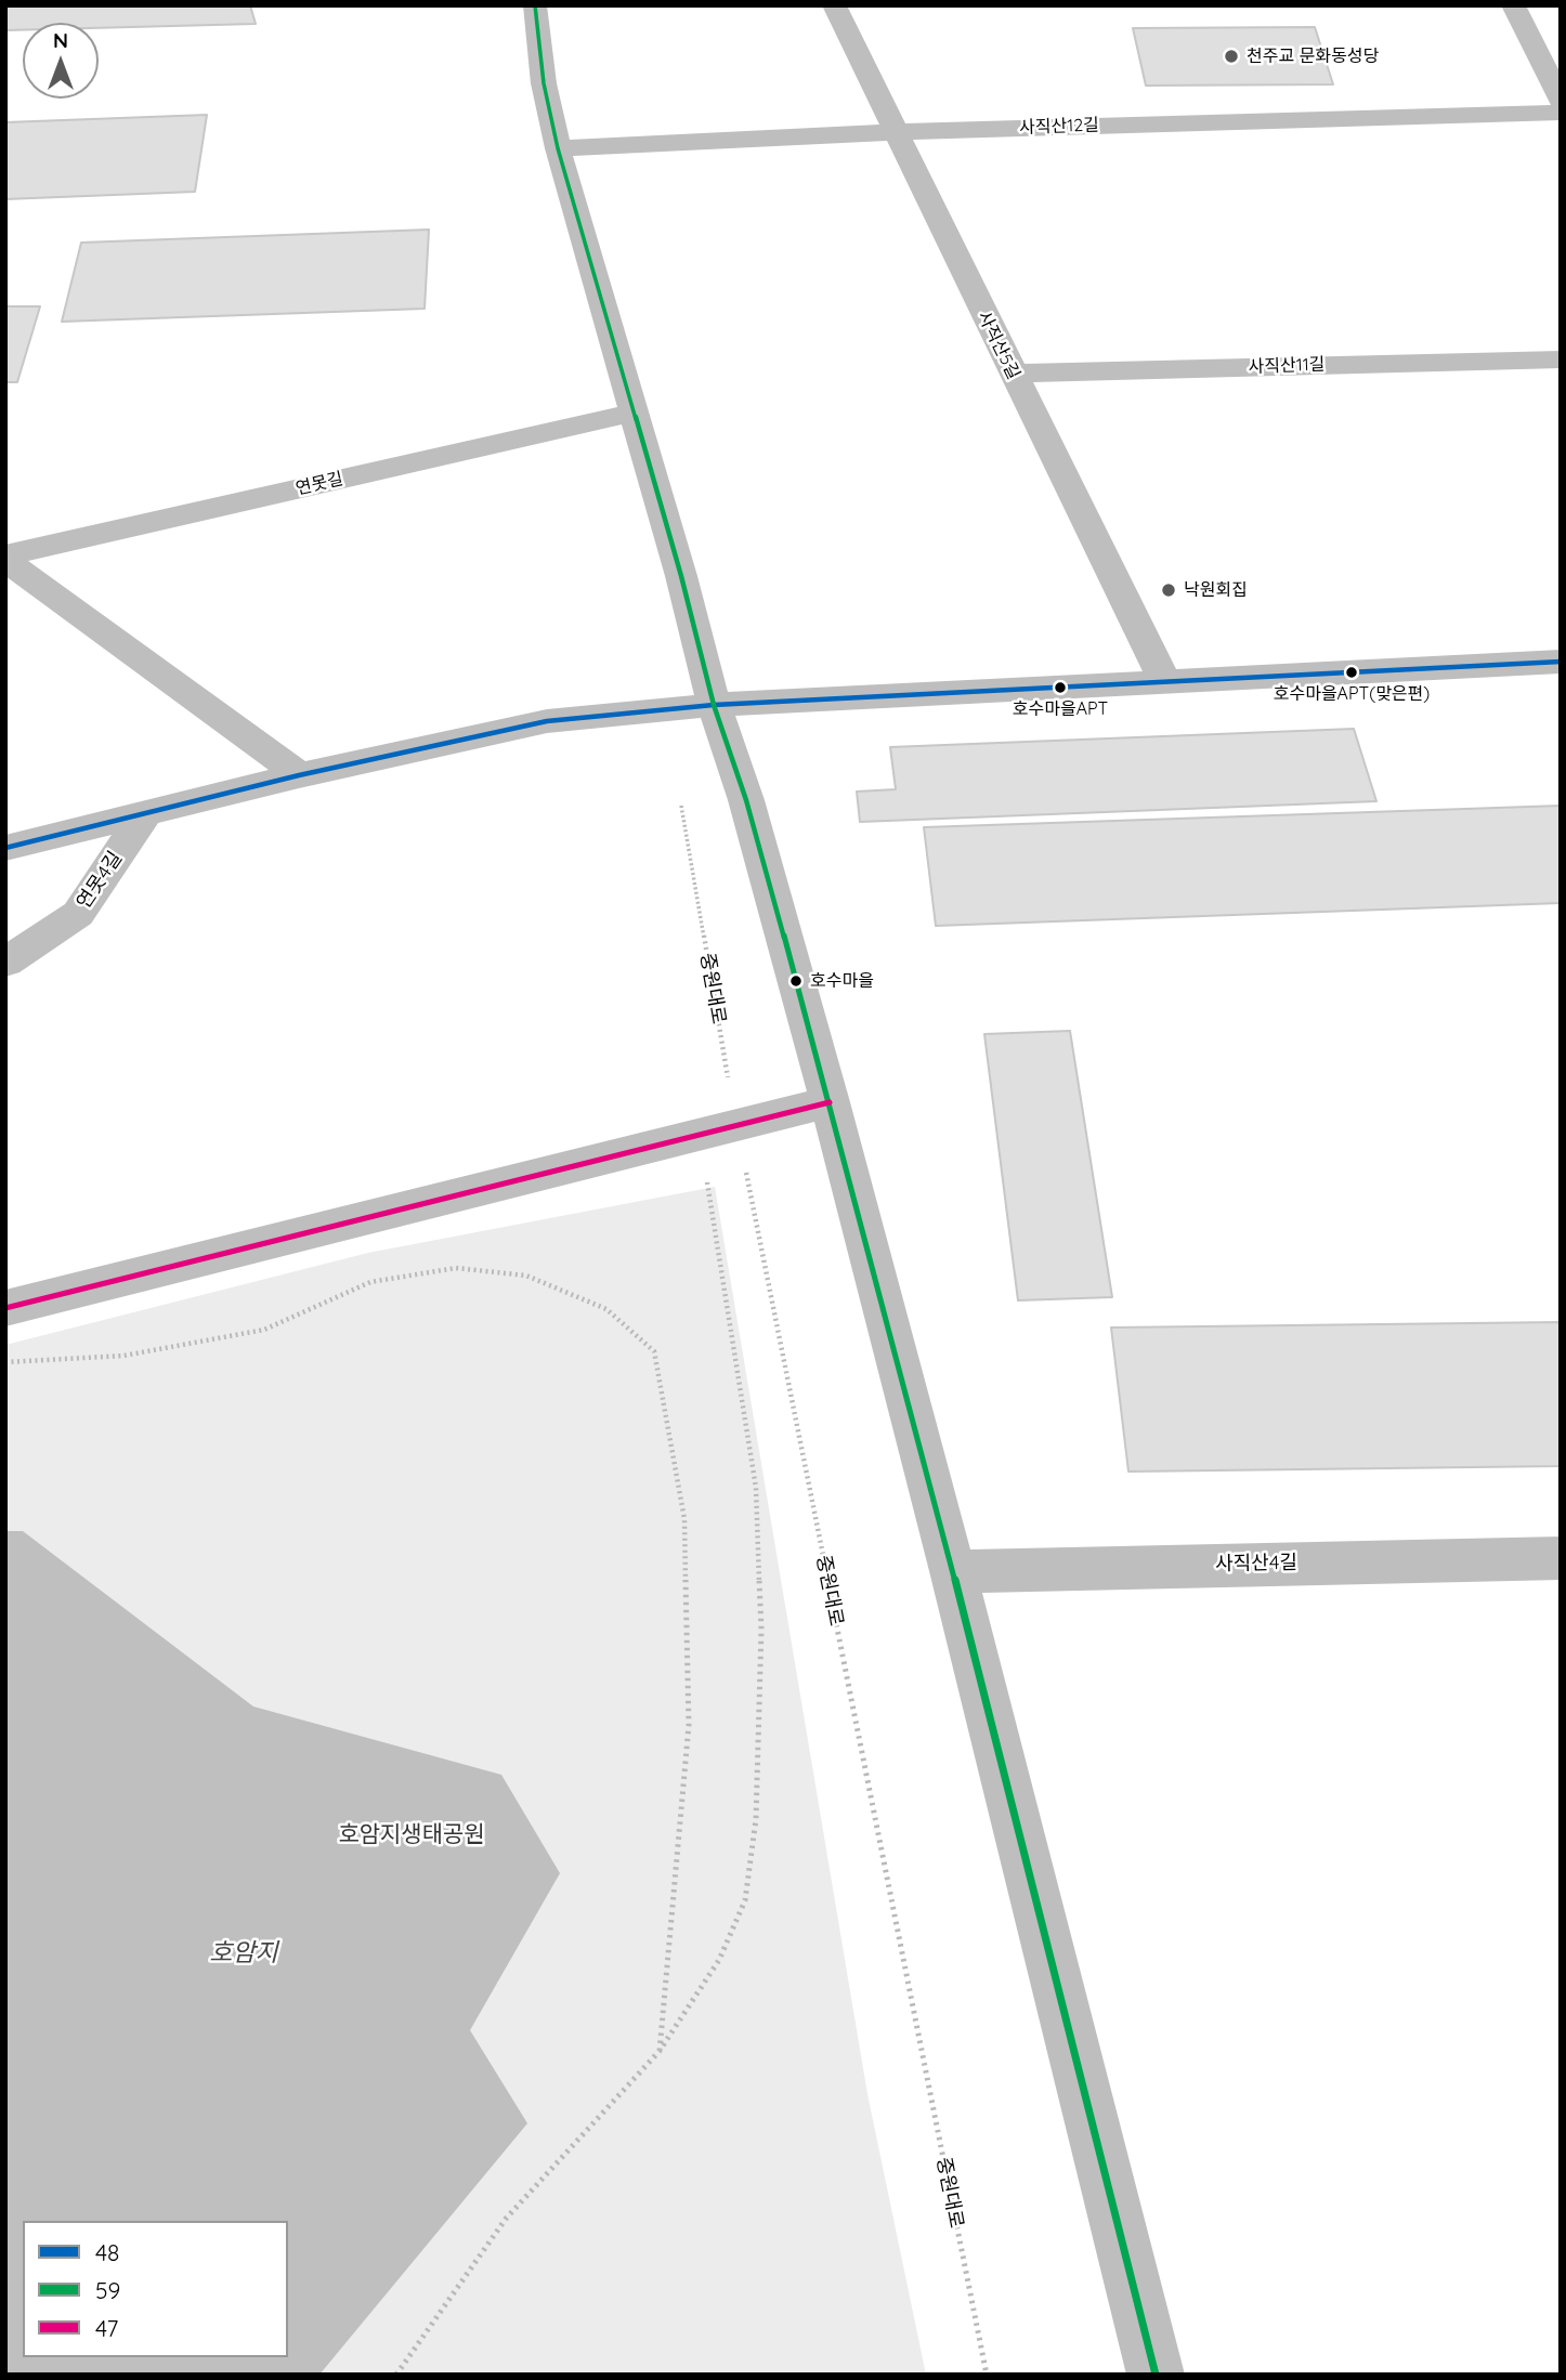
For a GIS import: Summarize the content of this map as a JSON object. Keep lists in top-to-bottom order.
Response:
{
  "streets": {
    "street": [
      "사직산12길",
      "사직산5길",
      "사직산11길",
      "연못길",
      "연못4길",
      "사직산4길"
    ],
    "path": ["중원대로"]
  },
  "crossings": [
    ["사직산12길", "사직산5길"],
    ["사직산5길", "사직산11길"]
  ],
  "water": ["호암지"],
  "parks": ["호암지생태공원"],
  "places": [
    "천주교 문화동성당",
    "낙원회집",
    "호수마을APT(맞은편)",
    "호수마을APT",
    "호수마을"
  ],
  "lines": ["transit line 59", "transit line 48", "transit line 47"],
  "legend": ["48", "59", "47"],
  "north": "top"
}
